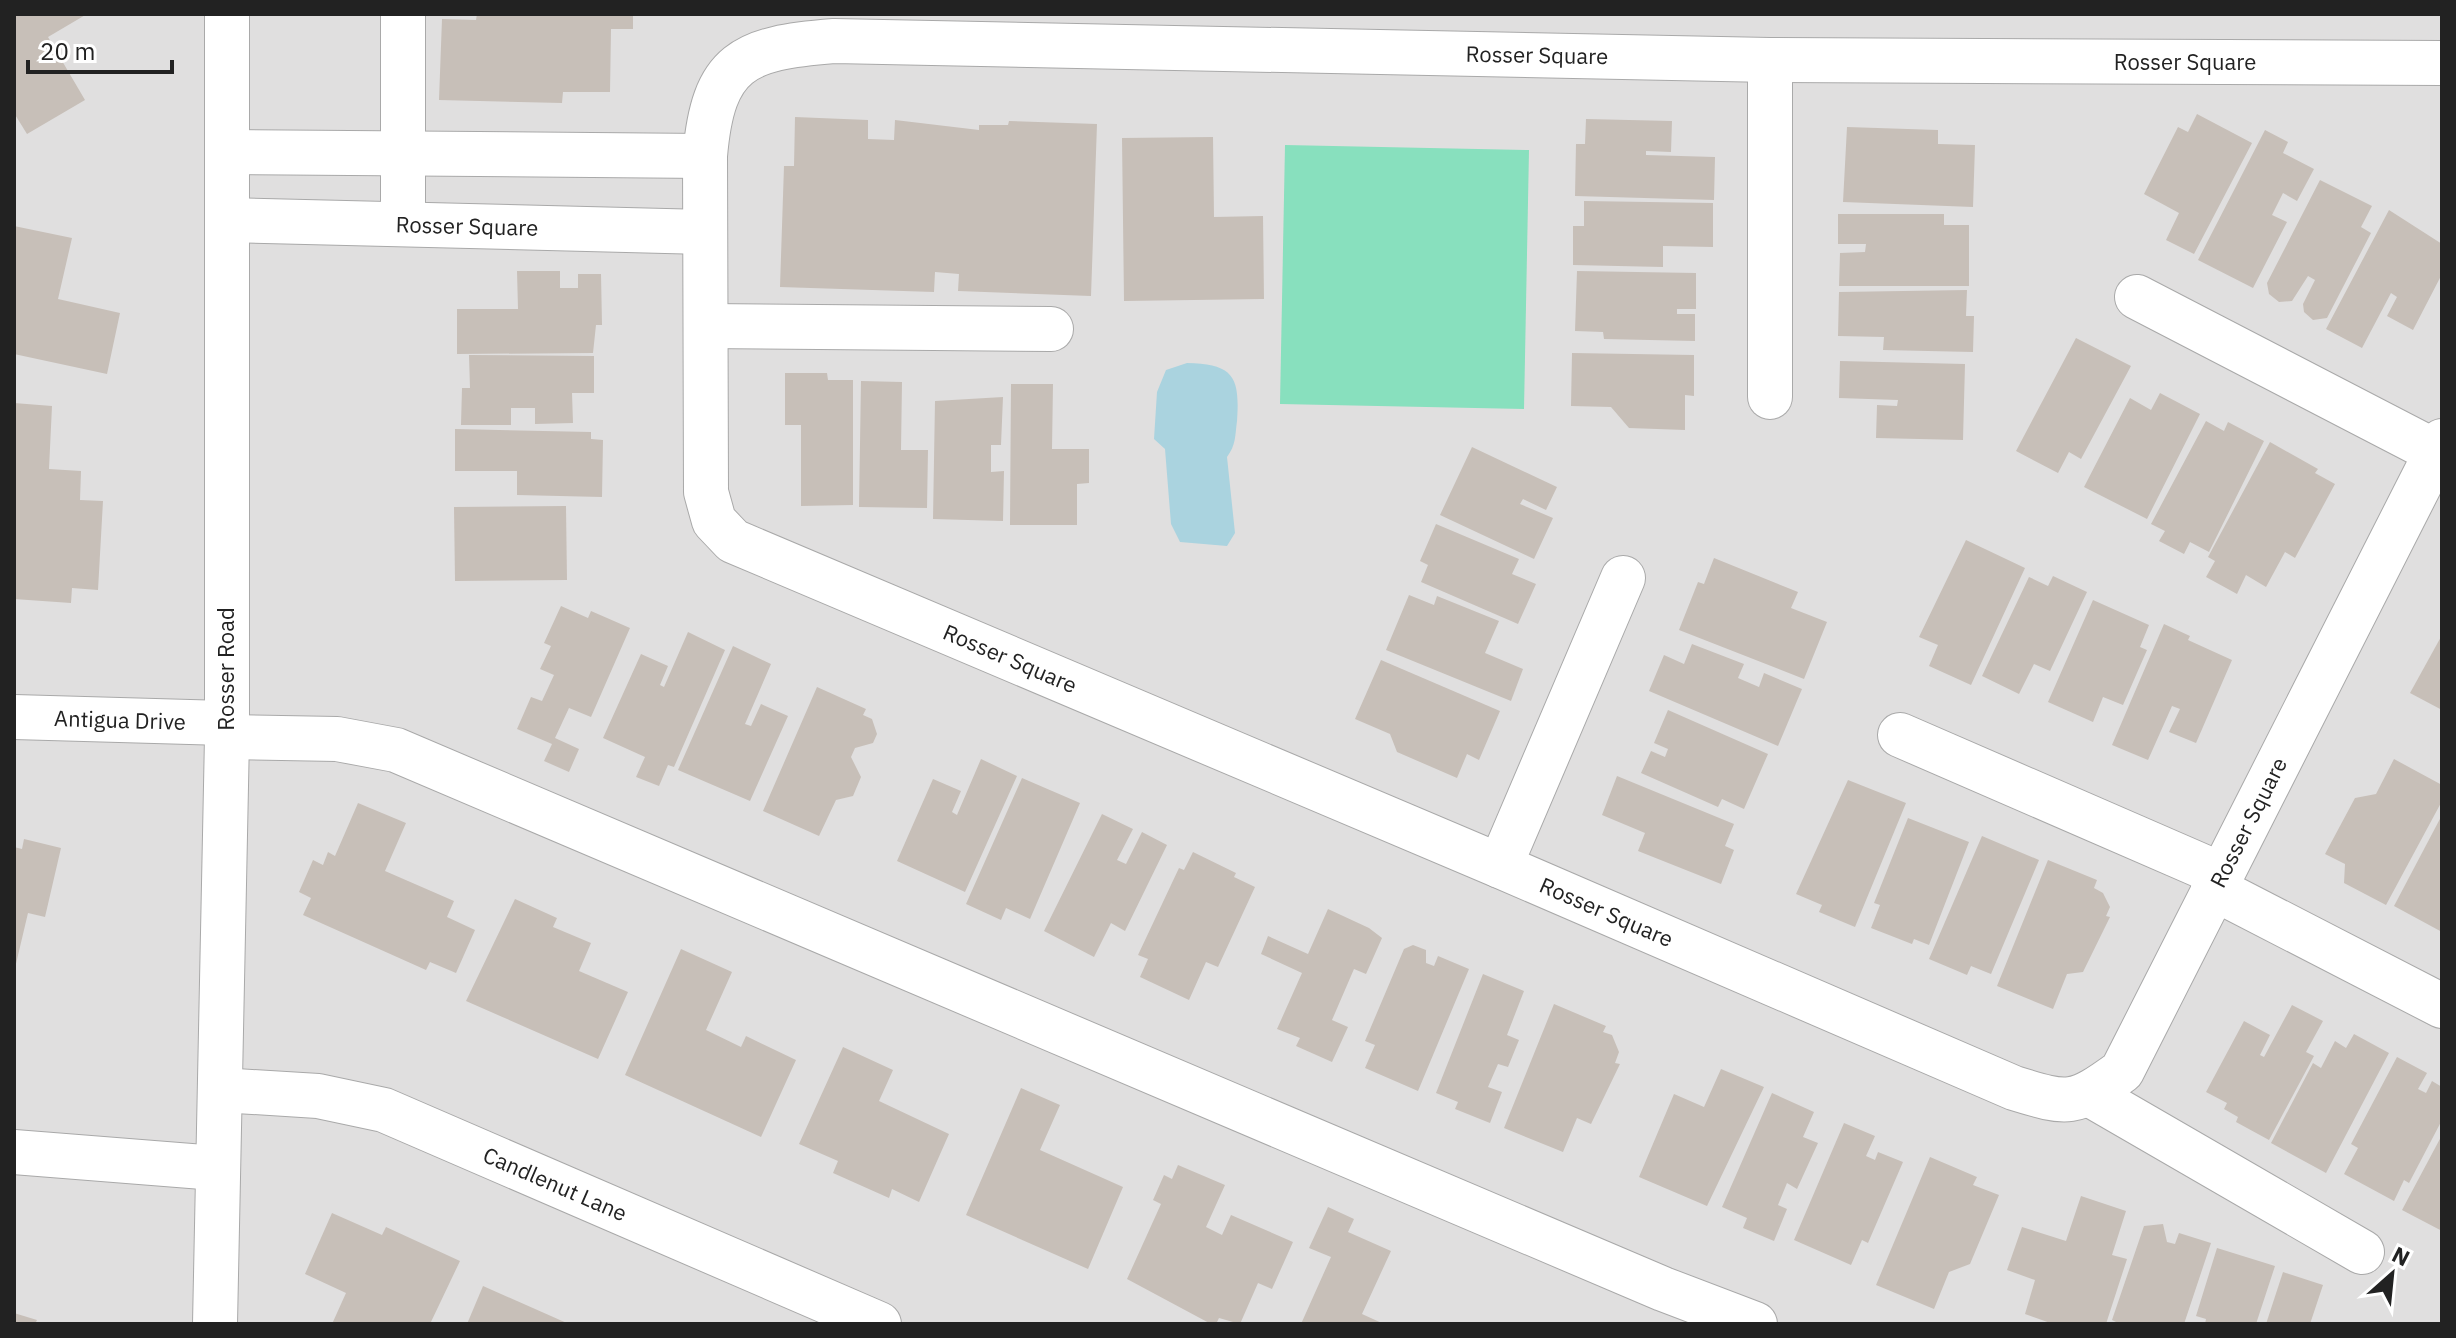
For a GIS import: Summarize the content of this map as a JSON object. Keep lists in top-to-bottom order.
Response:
{
  "streets": {
    "street": [
      "Rosser Square",
      "Rosser Road",
      "Antigua Drive",
      "Candlenut Lane"
    ]
  },
  "crossings": [
    ["Rosser Square", "Rosser Road"],
    ["Rosser Road", "Antigua Drive"],
    ["Rosser Road", "Candlenut Lane"]
  ],
  "scale_bar": "20 m",
  "north": "top right"
}
